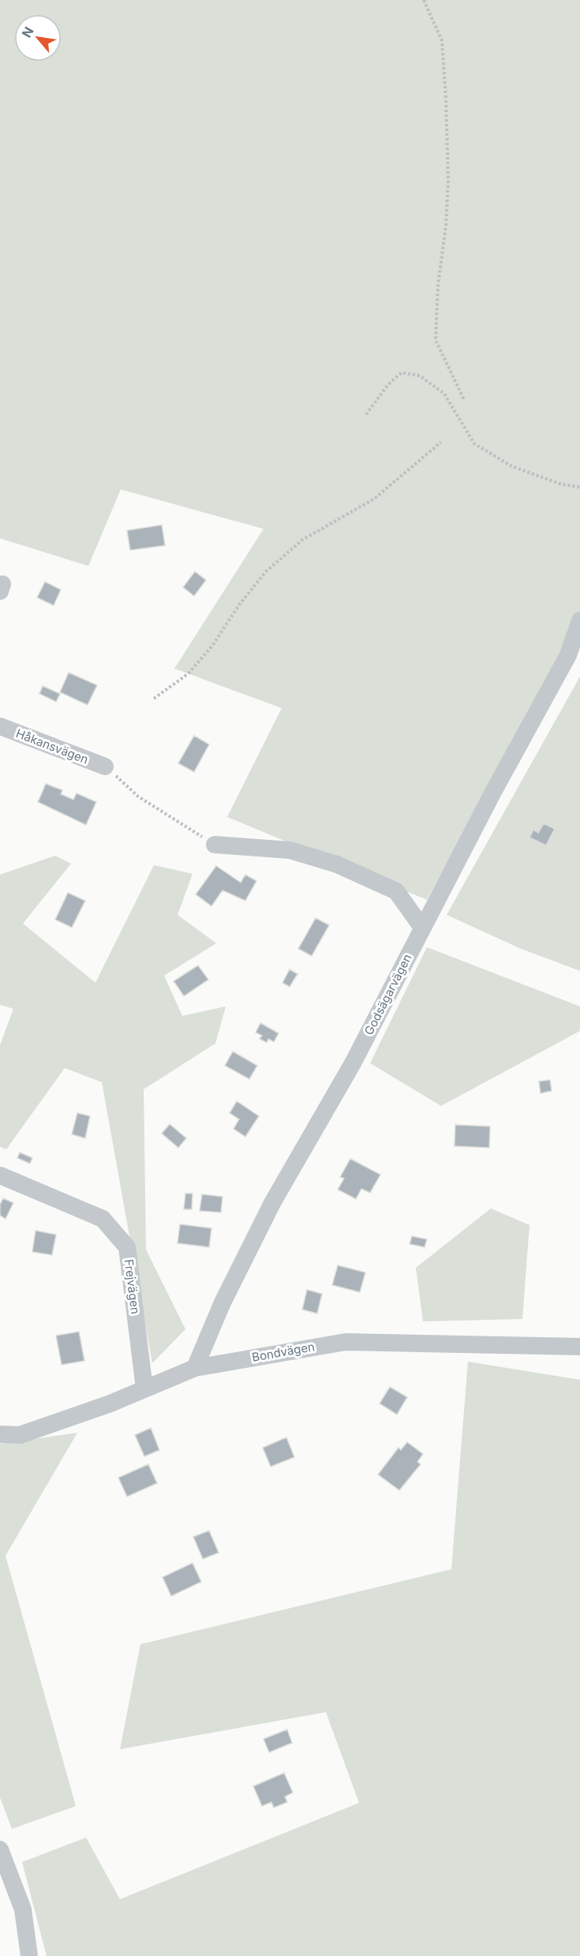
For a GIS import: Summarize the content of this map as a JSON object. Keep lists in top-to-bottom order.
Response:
{
  "streets": {
    "street": [
      "Håkansvägen",
      "Godsägarvägen",
      "Frejvägen",
      "Bondvägen"
    ]
  },
  "crossings": [
    ["Godsägarvägen", "Bondvägen"],
    ["Frejvägen", "Bondvägen"]
  ],
  "north": "top left"
}
